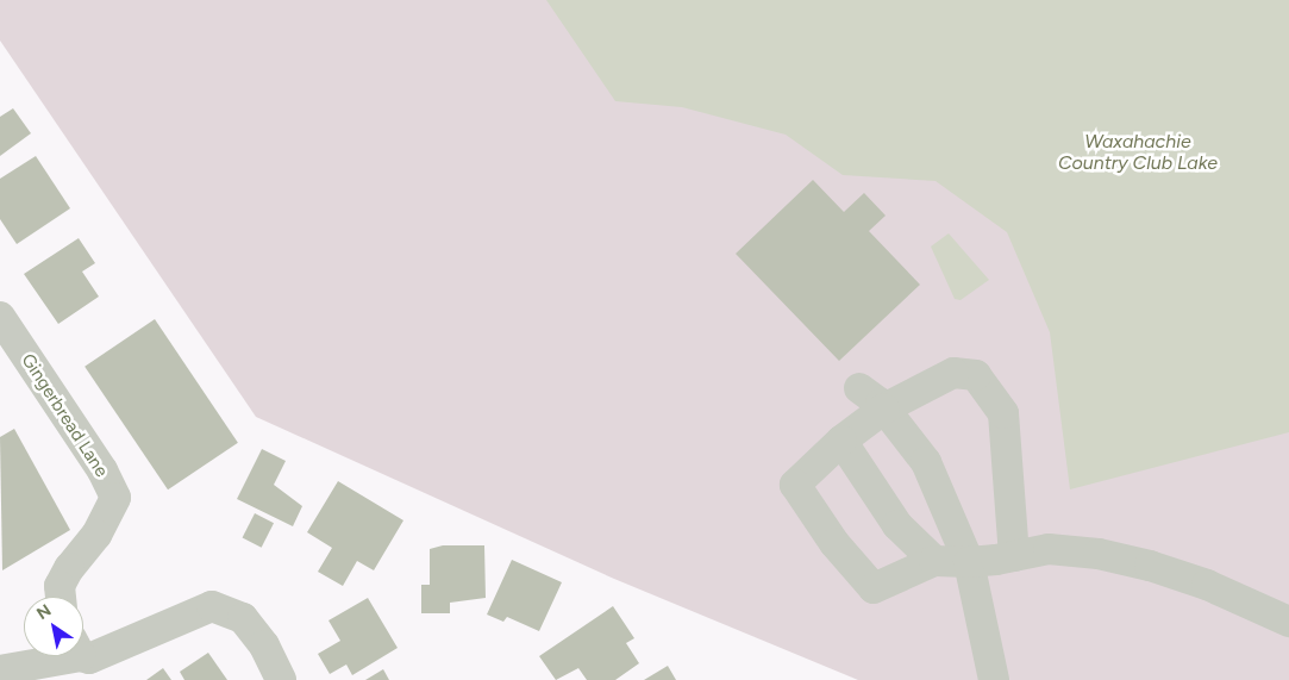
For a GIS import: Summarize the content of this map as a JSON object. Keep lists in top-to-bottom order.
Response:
{
  "streets": {
    "street": ["Gingerbread Lane"]
  },
  "water": ["Waxahachie Country Club Lake"],
  "north": "top left"
}
